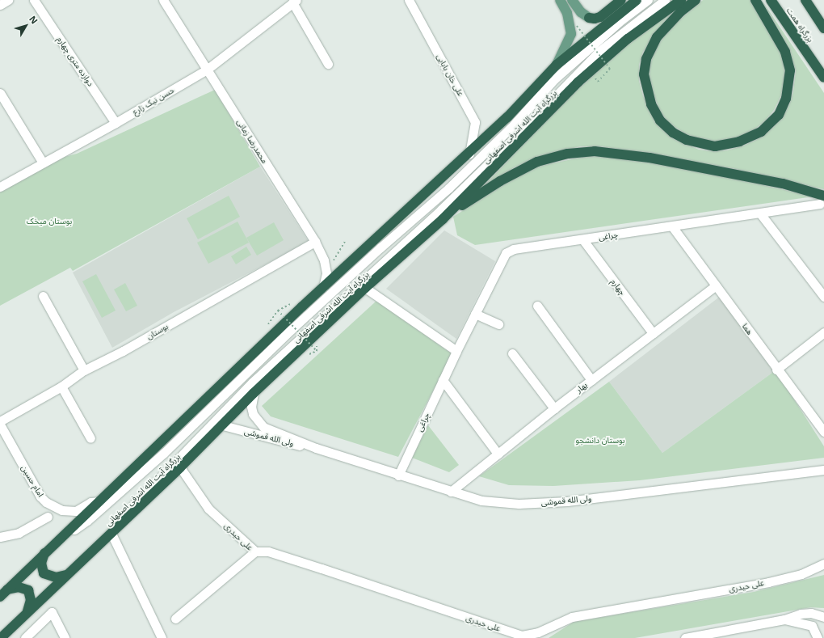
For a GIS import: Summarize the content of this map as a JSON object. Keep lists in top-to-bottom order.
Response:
{
  "streets": {
    "highway": ["بزرگراه همت", "بزرگراه آیت الله اشرفی اصفهانی"],
    "street": [
      "دوازده متری چهارم",
      "علی خان بابایی",
      "حسن نیک زارع",
      "محمدرضا زمانی",
      "چراغی",
      "چهارم",
      "هما",
      "بوستان",
      "بهار",
      "ولی الله قموشی",
      "امام حسین",
      "علی حیدری"
    ]
  },
  "crossings": [
    ["دوازده متری چهارم", "حسن نیک زارع"],
    ["علی خان بابایی", "بزرگراه آیت الله اشرفی اصفهانی"],
    ["حسن نیک زارع", "محمدرضا زمانی"],
    ["بزرگراه آیت الله اشرفی اصفهانی", "محمدرضا زمانی"],
    ["بزرگراه آیت الله اشرفی اصفهانی", "ولی الله قموشی"],
    ["بزرگراه آیت الله اشرفی اصفهانی", "امام حسین"],
    ["بزرگراه آیت الله اشرفی اصفهانی", "علی حیدری"],
    ["محمدرضا زمانی", "بوستان"],
    ["چراغی", "چهارم"],
    ["چراغی", "هما"],
    ["چراغی", "ولی الله قموشی"],
    ["چهارم", "بهار"],
    ["هما", "بهار"],
    ["بهار", "ولی الله قموشی"]
  ],
  "parks": ["بوستان میخک", "بوستان دانشجو"],
  "north": "top right"
}
